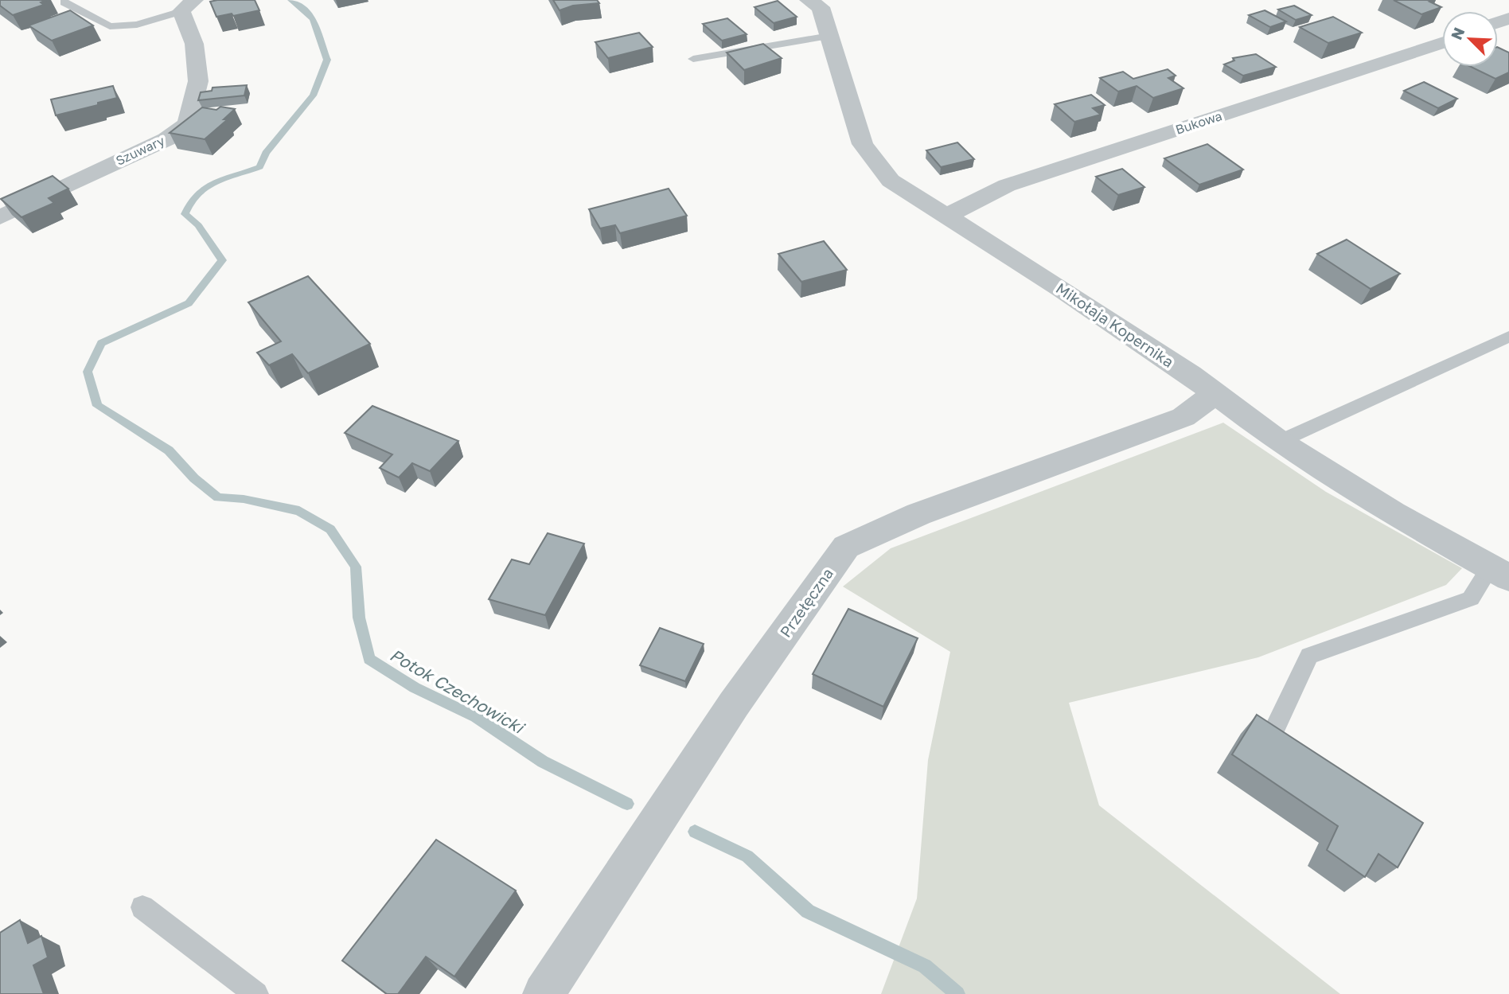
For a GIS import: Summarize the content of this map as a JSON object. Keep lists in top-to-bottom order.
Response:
{
  "streets": {
    "street": [
      "Bukowa",
      "Szuwary",
      "Mikołaja Kopernika",
      "Przełęczna"
    ]
  },
  "crossings": [
    ["Bukowa", "Mikołaja Kopernika"],
    ["Mikołaja Kopernika", "Przełęczna"]
  ],
  "water": ["Potok Czechowicki"],
  "north": "top left"
}
